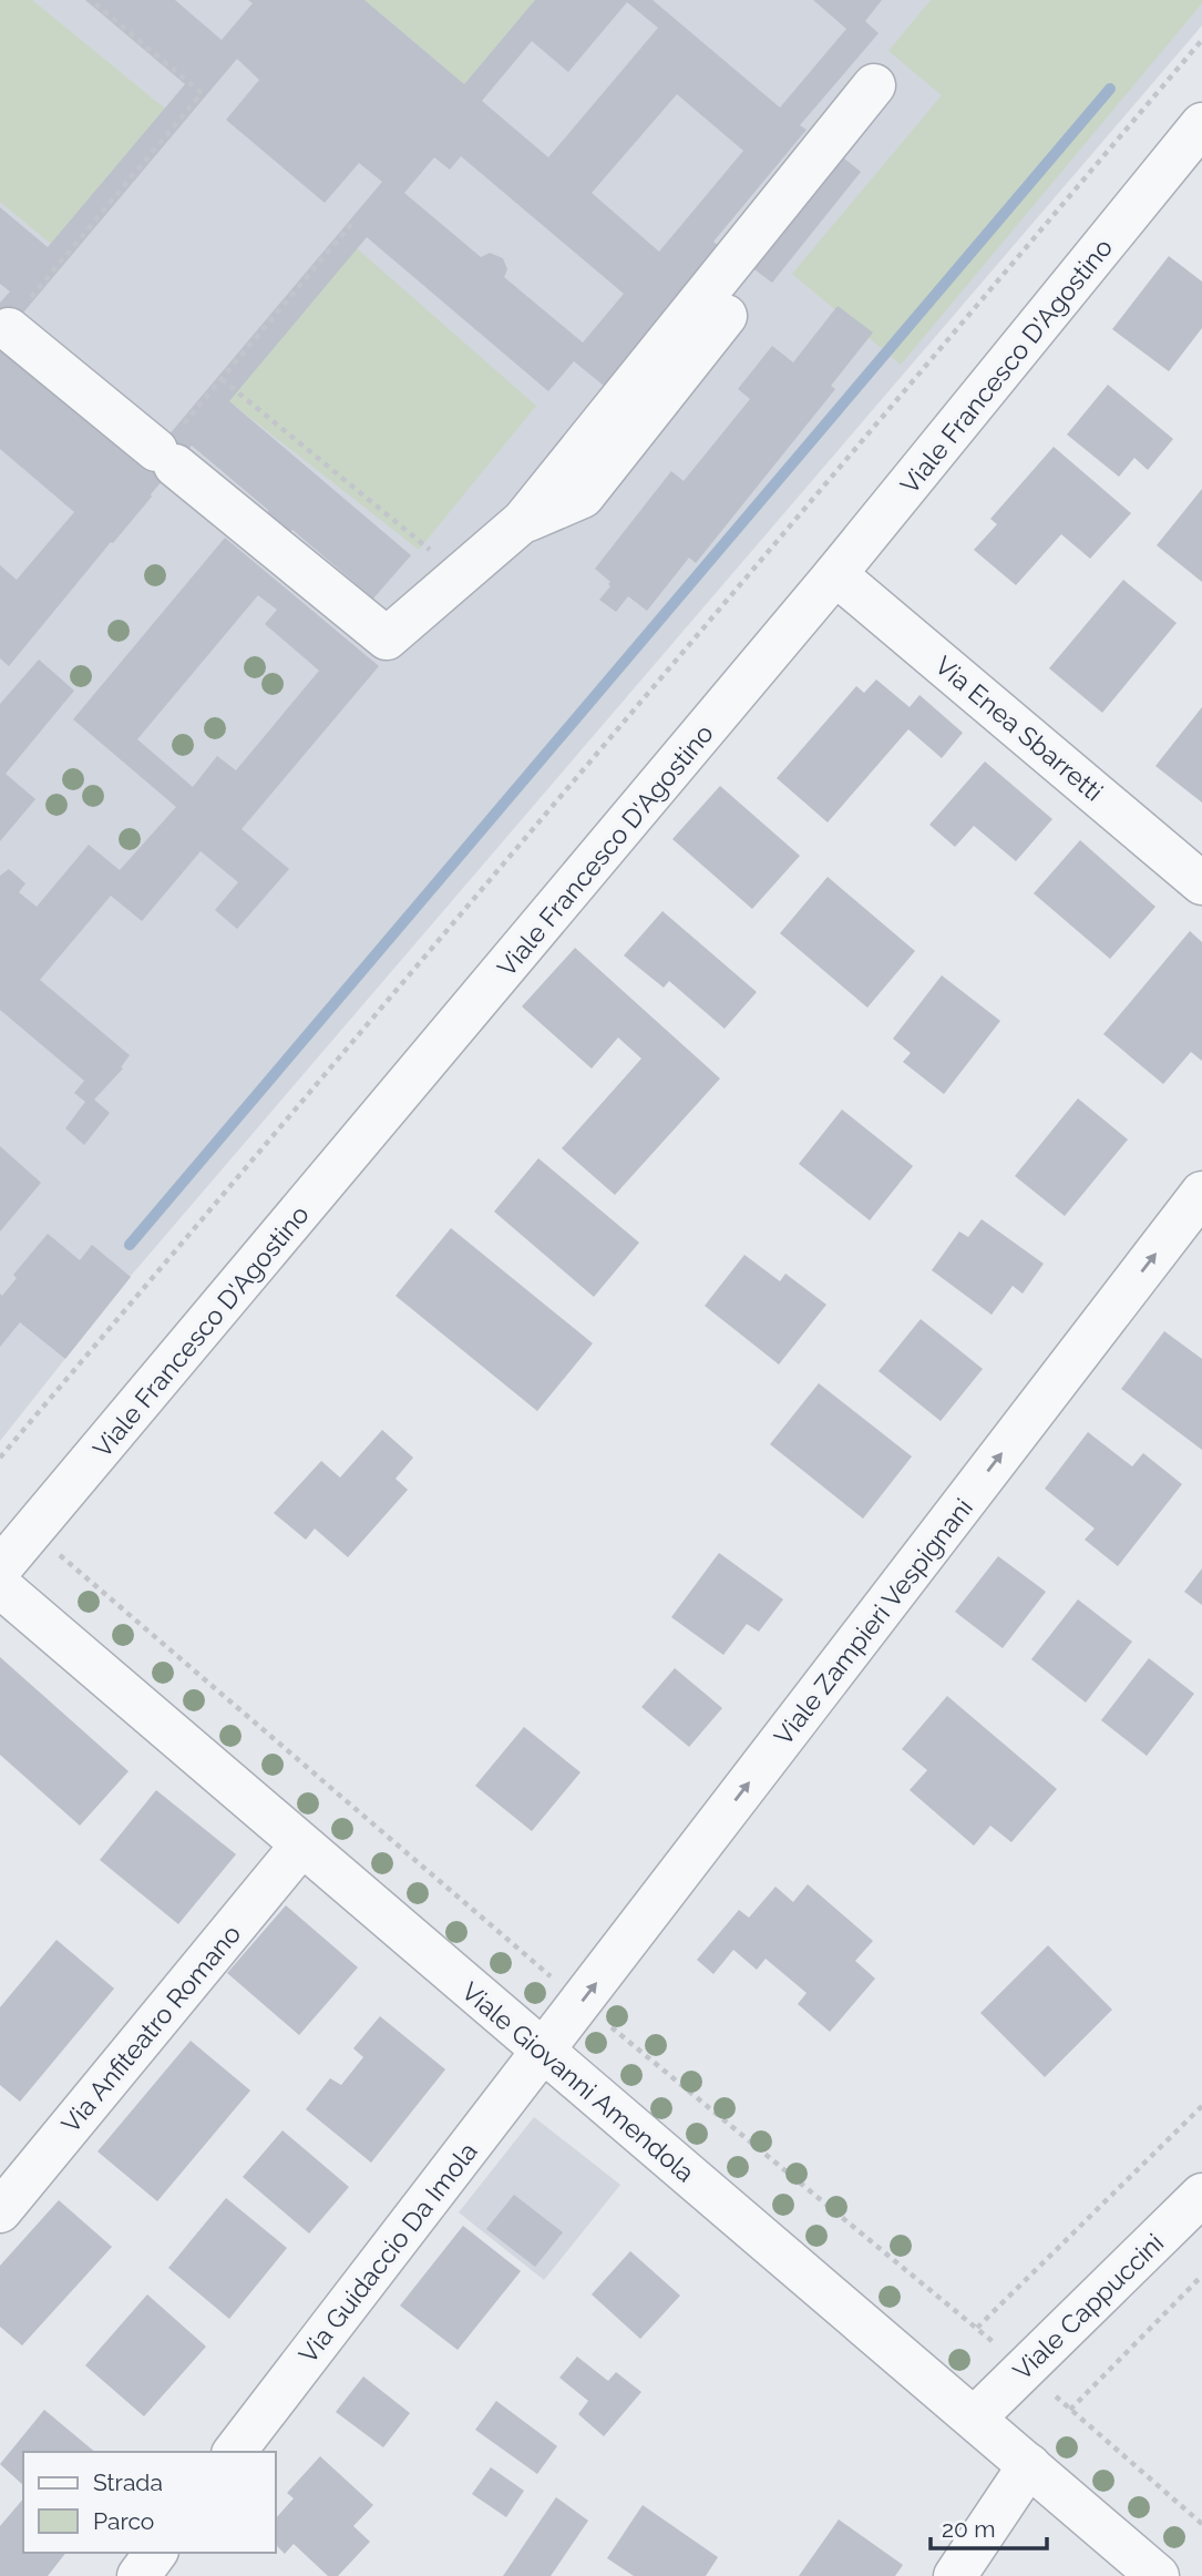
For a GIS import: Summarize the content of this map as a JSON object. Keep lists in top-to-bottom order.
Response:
{
  "streets": {
    "street": [
      "Viale Francesco D'Agostino",
      "Via Enea Sbarretti",
      "Viale Zampieri Vespignani",
      "Via Anfiteatro Romano",
      "Viale Giovanni Amendola",
      "Via Guidaccio Da Imola",
      "Viale Cappuccini"
    ]
  },
  "crossings": [
    ["Viale Francesco D'Agostino", "Via Enea Sbarretti"],
    ["Viale Zampieri Vespignani", "Viale Giovanni Amendola"],
    ["Viale Zampieri Vespignani", "Via Guidaccio Da Imola"],
    ["Via Anfiteatro Romano", "Viale Giovanni Amendola"],
    ["Viale Giovanni Amendola", "Via Guidaccio Da Imola"],
    ["Viale Giovanni Amendola", "Viale Cappuccini"]
  ],
  "one_way": ["Viale Zampieri Vespignani"],
  "legend": ["Strada", "Parco"],
  "scale_bar": "20 m"
}
